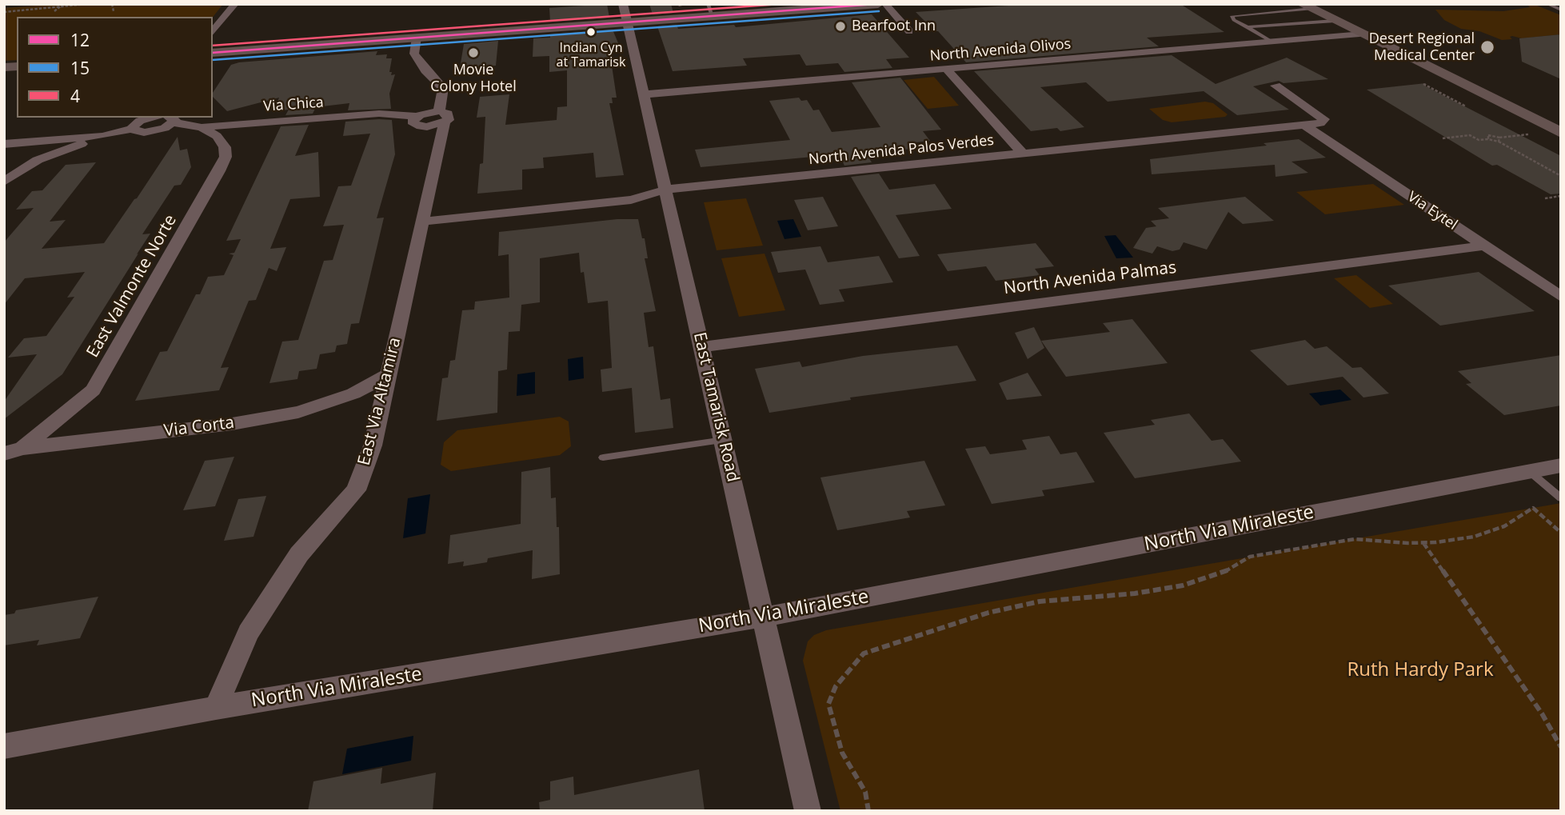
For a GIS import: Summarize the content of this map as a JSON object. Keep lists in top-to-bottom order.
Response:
{
  "streets": {
    "street": [
      "North Avenida Olivos",
      "Via Chica",
      "North Avenida Palos Verdes",
      "Via Eytel",
      "North Avenida Palmas",
      "East Valmonte Norte",
      "East Via Altamira",
      "East Tamarisk Road",
      "Via Corta",
      "North Via Miraleste"
    ]
  },
  "crossings": [
    ["North Avenida Olivos", "East Tamarisk Road"],
    ["Via Chica", "East Valmonte Norte"],
    ["North Avenida Palos Verdes", "Via Eytel"],
    ["North Avenida Palos Verdes", "East Via Altamira"],
    ["North Avenida Palos Verdes", "East Tamarisk Road"],
    ["Via Eytel", "North Avenida Palmas"],
    ["North Avenida Palmas", "East Tamarisk Road"],
    ["East Valmonte Norte", "Via Corta"],
    ["East Via Altamira", "Via Corta"],
    ["East Via Altamira", "North Via Miraleste"],
    ["East Tamarisk Road", "North Via Miraleste"]
  ],
  "parks": ["Ruth Hardy Park"],
  "places": [
    "Bearfoot Inn",
    "Indian Cyn at Tamarisk",
    "Desert Regional Medical Center",
    "Movie Colony Hotel"
  ],
  "lines": ["transit line 12", "transit line 4", "transit line 15"],
  "legend": ["12", "15", "4"]
}
